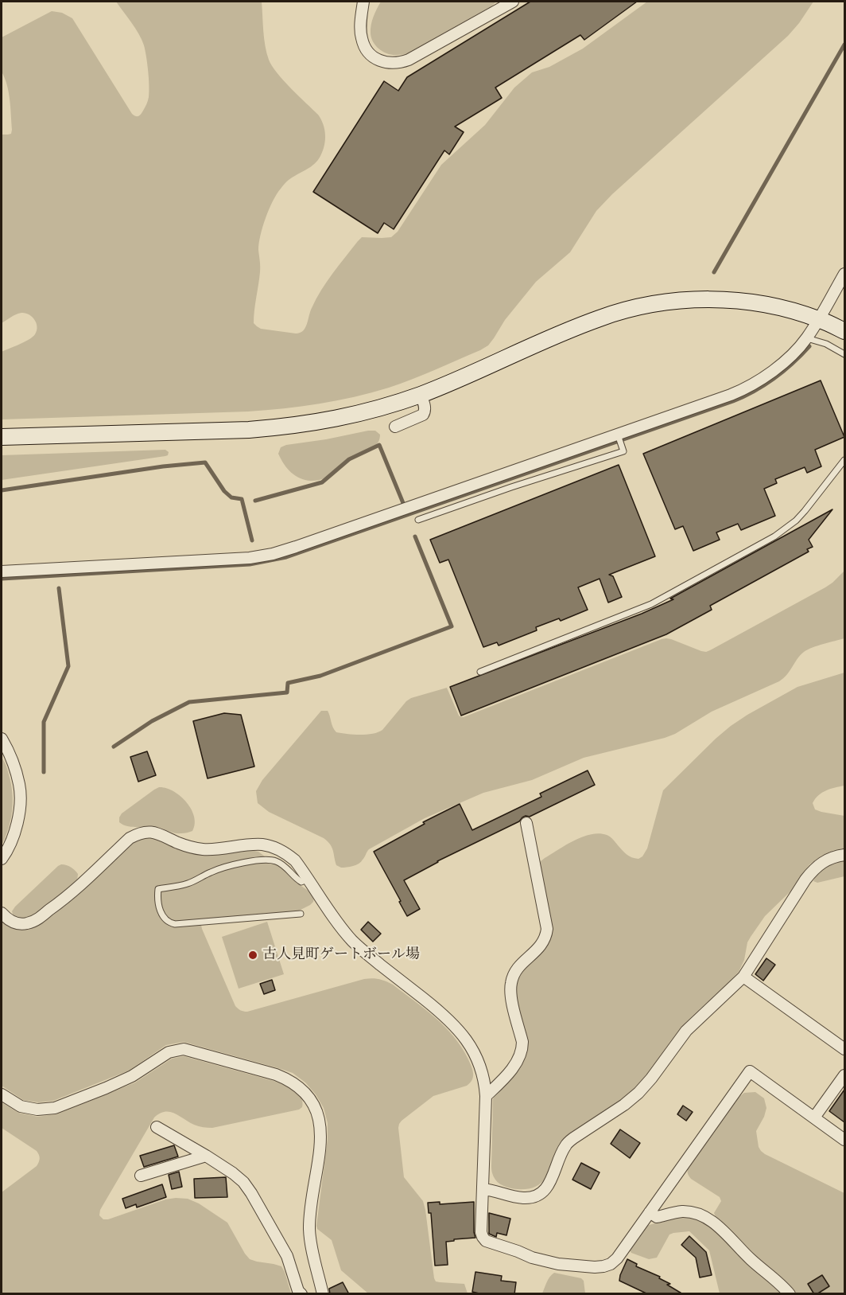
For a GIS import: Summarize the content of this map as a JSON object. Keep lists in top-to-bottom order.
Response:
{
  "places": ["古人見町ゲートボール場"]
}
